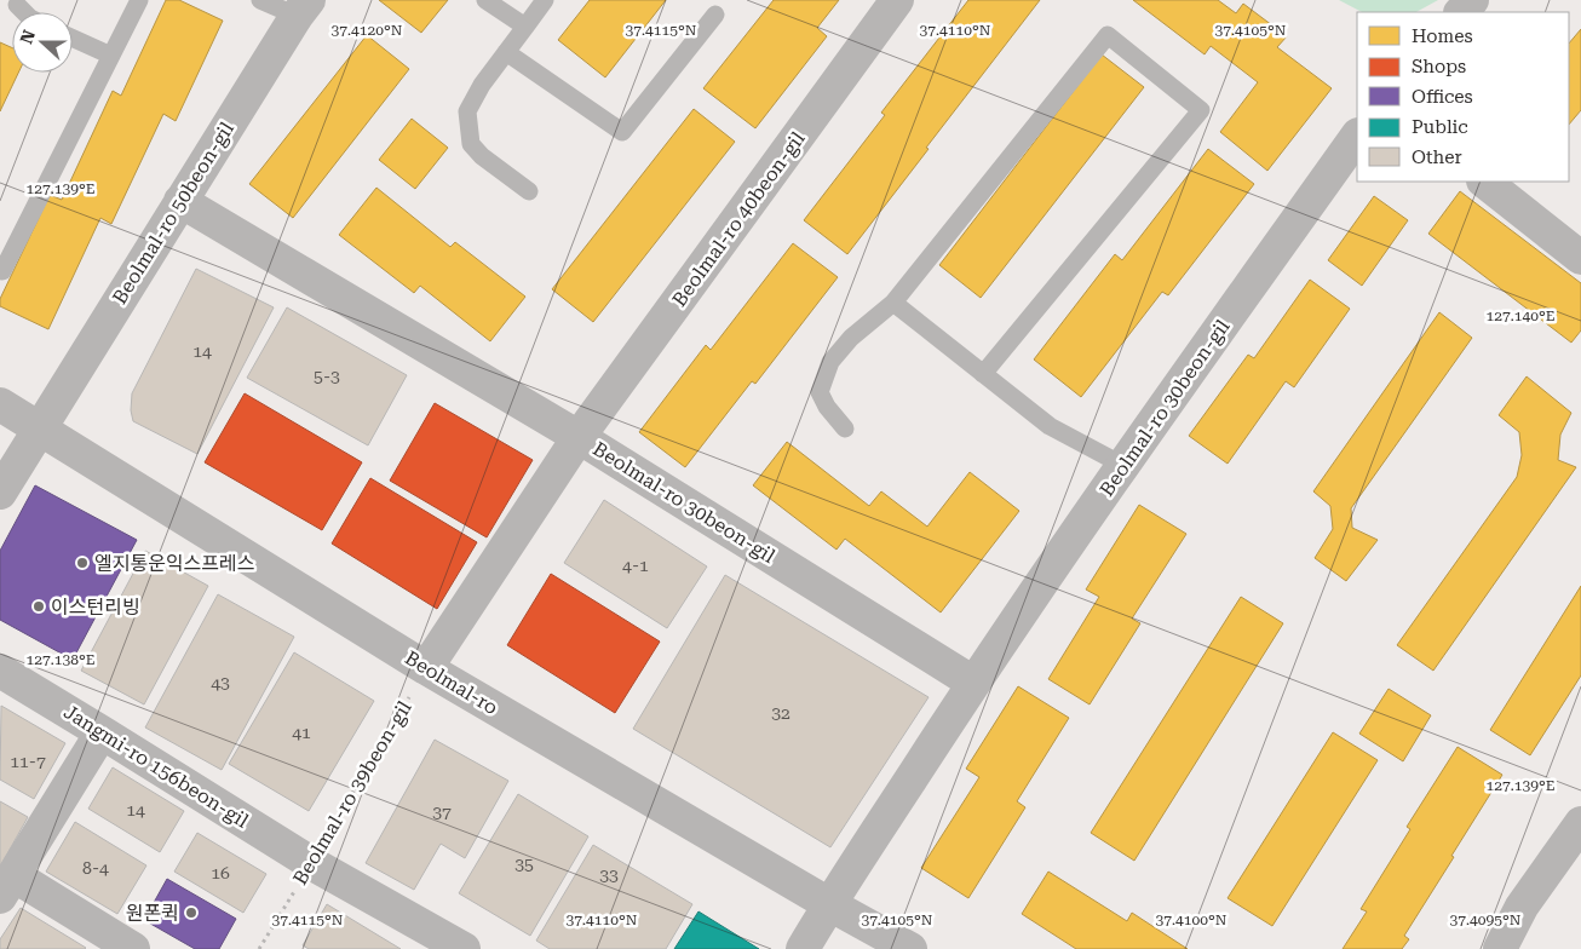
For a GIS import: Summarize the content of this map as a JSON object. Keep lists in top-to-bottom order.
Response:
{
  "streets": {
    "street": [
      "Beolmal-ro 50beon-gil",
      "Beolmal-ro 40beon-gil",
      "Beolmal-ro 30beon-gil",
      "Beolmal-ro",
      "Jangmi-ro 156beon-gil"
    ],
    "path": ["Beolmal-ro 39beon-gil"]
  },
  "crossings": [
    ["Beolmal-ro 50beon-gil", "Beolmal-ro"],
    ["Beolmal-ro 40beon-gil", "Beolmal-ro 30beon-gil"],
    ["Beolmal-ro 40beon-gil", "Beolmal-ro"],
    ["Beolmal-ro 40beon-gil", "Beolmal-ro 39beon-gil"],
    ["Beolmal-ro 30beon-gil", "Beolmal-ro"],
    ["Beolmal-ro", "Beolmal-ro 39beon-gil"],
    ["Jangmi-ro 156beon-gil", "Beolmal-ro 39beon-gil"]
  ],
  "places": ["엘지통운익스프레스", "이스턴리빙", "원폰퀵"],
  "house_numbers": [
    "14",
    "5-3",
    "4-1",
    "43",
    "32",
    "41",
    "11-7",
    "14",
    "37",
    "35",
    "8-4",
    "16",
    "33"
  ],
  "legend": [
    "Homes",
    "Shops",
    "Offices",
    "Public",
    "Other"
  ],
  "north": "left",
  "coordinates": [
    "37.4120°N",
    "37.4115°N",
    "37.4110°N",
    "37.4105°N",
    "127.139°E",
    "127.140°E",
    "127.138°E",
    "37.4100°N",
    "37.4095°N"
  ]
}
